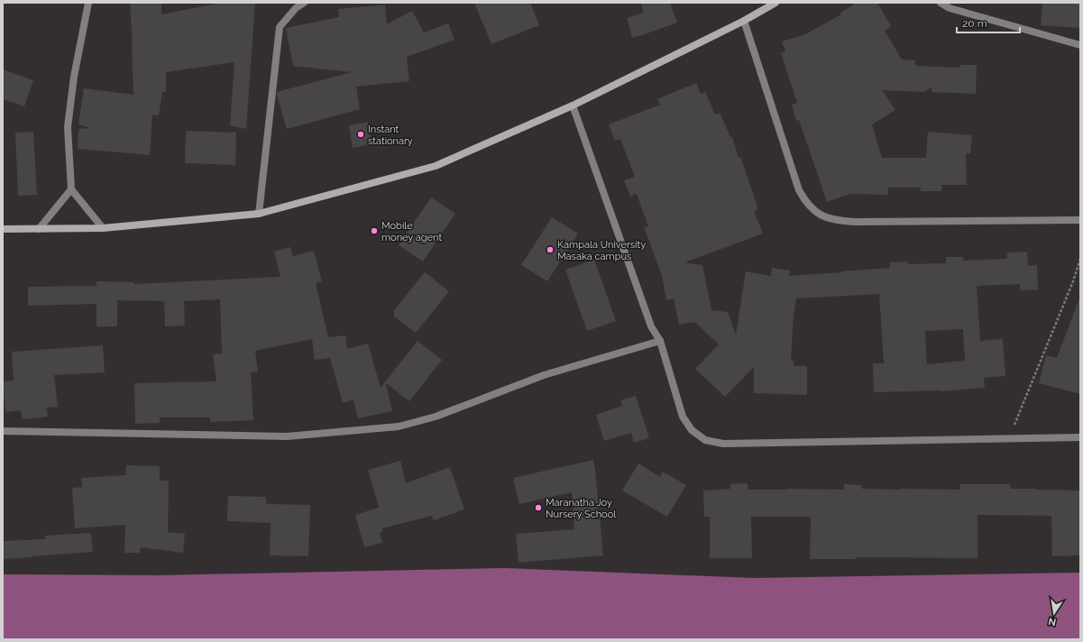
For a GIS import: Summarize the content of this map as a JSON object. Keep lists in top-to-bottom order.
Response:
{
  "places": [
    "Instant stationary",
    "Mobile money agent",
    "Kampala University Masaka campus",
    "Maranatha Joy Nursery School"
  ],
  "scale_bar": "20 m",
  "north": "bottom"
}
